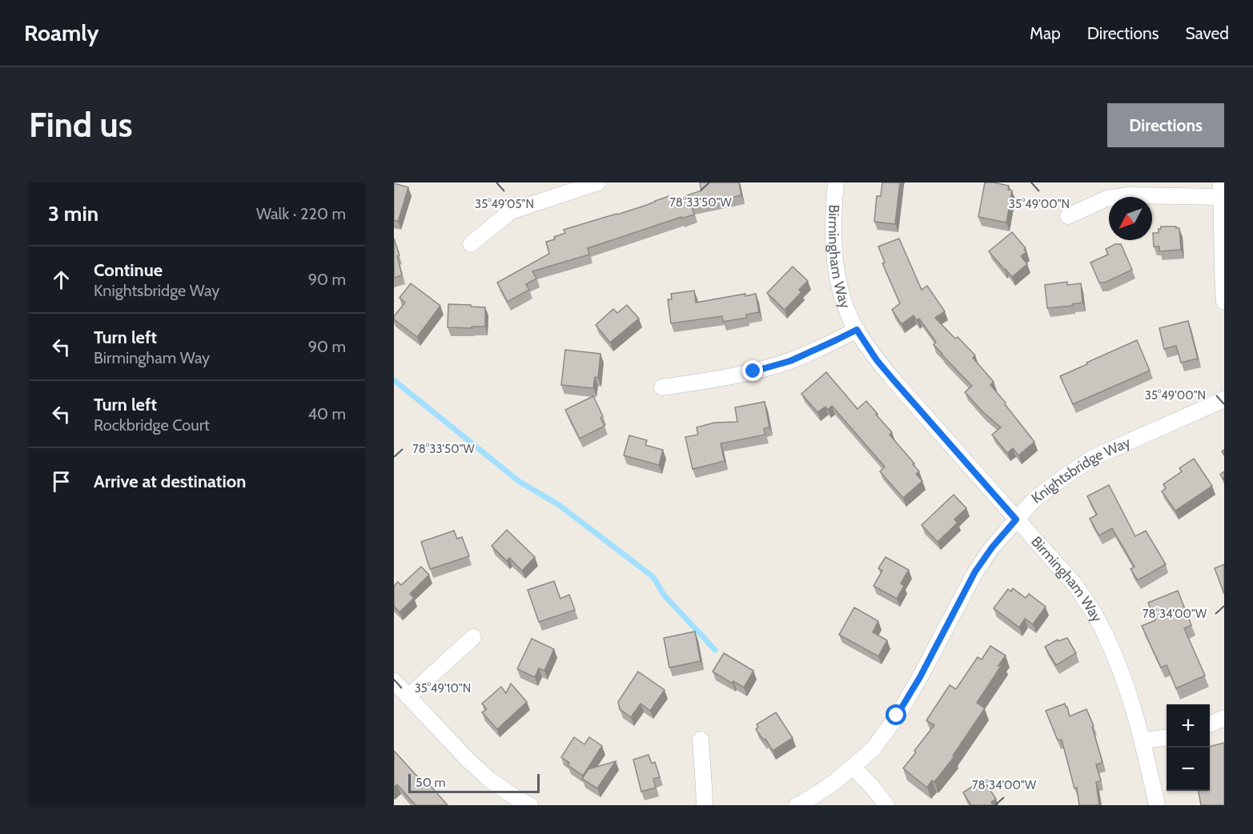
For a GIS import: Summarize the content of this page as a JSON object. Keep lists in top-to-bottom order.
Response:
{
  "streets": {
    "street": ["Birmingham Way", "Knightsbridge Way"]
  },
  "crossings": [
    ["Birmingham Way", "Knightsbridge Way"]
  ],
  "scale_bar": "50 m",
  "north": "bottom left",
  "page": {
    "header": "Roamly",
    "nav": ["Map", "Directions", "Saved"],
    "buttons": "Directions",
    "title": "Find us",
    "heading": ["3 min", "Walk · 220 m"],
    "list": [
      ["Continue", "Knightsbridge Way", "90 m"],
      ["Turn left", "Birmingham Way", "90 m"],
      ["Turn left", "Rockbridge Court", "40 m"],
      "Arrive at destination"
    ],
    "map_buttons": ["+", "−"],
    "scale": "50 m"
  },
  "coordinates": [
    "78°33'50\"W",
    "35°49'00\"N",
    "35°49'05\"N",
    "78°34'00\"W",
    "35°49'10\"N"
  ]
}
